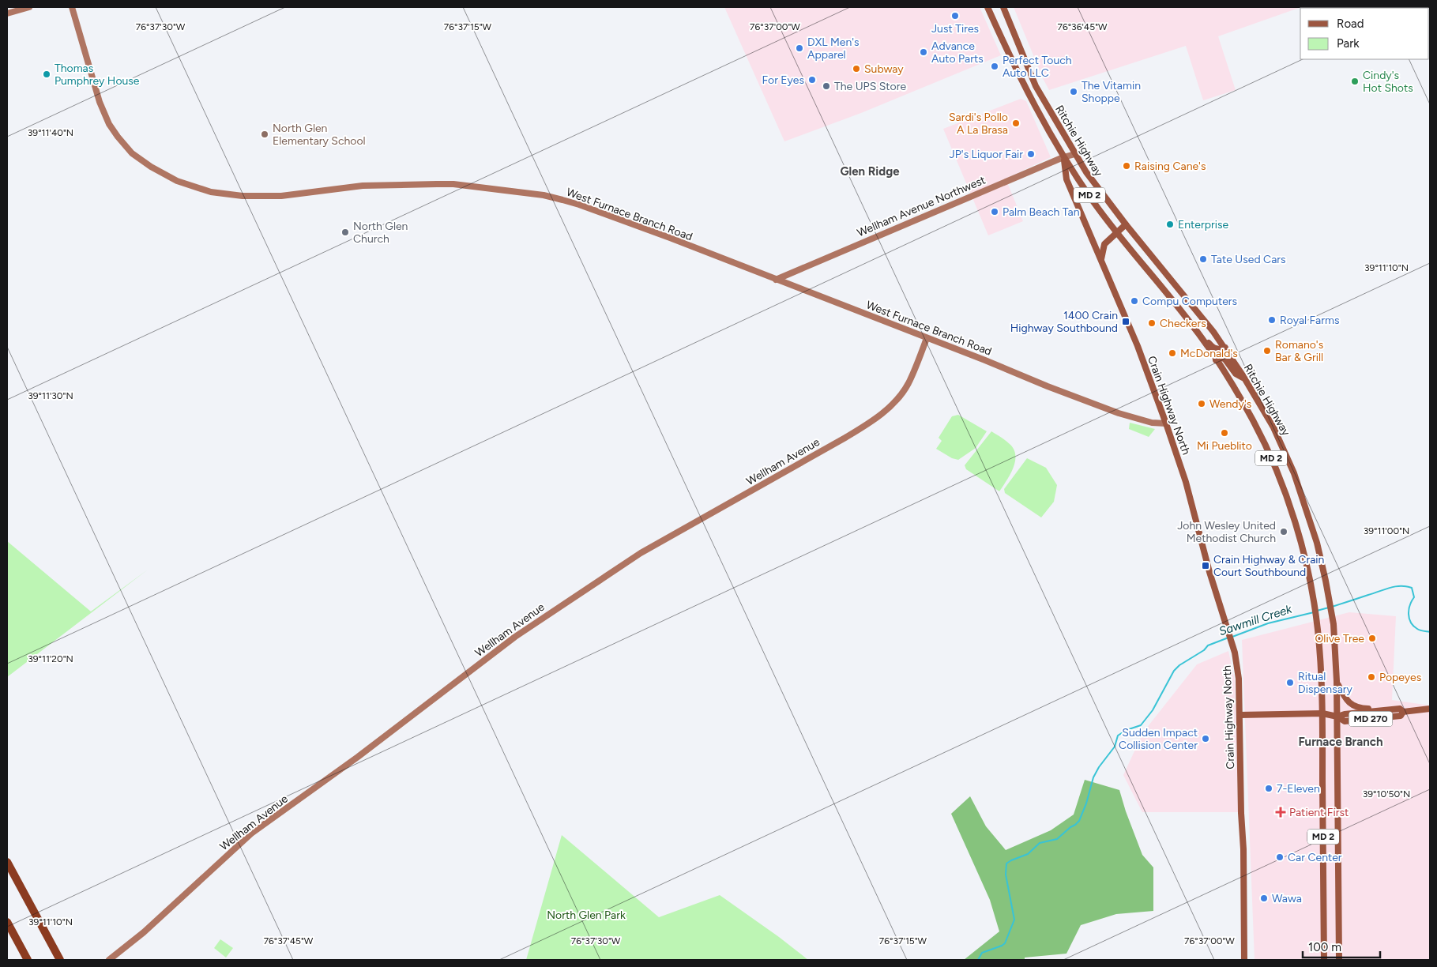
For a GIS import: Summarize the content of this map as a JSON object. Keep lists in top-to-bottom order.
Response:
{
  "streets": {
    "main road": [
      "Ritchie Highway",
      "MD 2",
      "Crain Highway North",
      "MD 270"
    ],
    "street": ["Wellham Avenue Northwest", "West Furnace Branch Road", "Wellham Avenue"]
  },
  "crossings": [
    ["Ritchie Highway", "Wellham Avenue Northwest"],
    ["Ritchie Highway", "Crain Highway North"],
    ["Ritchie Highway", "MD 270"],
    ["Wellham Avenue Northwest", "West Furnace Branch Road"],
    ["Wellham Avenue Northwest", "Crain Highway North"],
    ["West Furnace Branch Road", "Crain Highway North"],
    ["West Furnace Branch Road", "Wellham Avenue"],
    ["Crain Highway North", "MD 270"]
  ],
  "districts": ["Glen Ridge", "Furnace Branch"],
  "water": ["Sawmill Creek"],
  "parks": ["North Glen Park"],
  "places": {
    "other": [
      "Just Tires",
      "DXL Men's Apparel",
      "Advance Auto Parts",
      "Perfect Touch Auto LLC",
      "Subway",
      "Thomas Pumphrey House",
      "For Eyes",
      "Cindy's Hot Shots",
      "The UPS Store",
      "The Vitamin Shoppe",
      "Sardi's Pollo A La Brasa",
      "North Glen Elementary School",
      "JP's Liquor Fair",
      "Raising Cane's",
      "Palm Beach Tan",
      "Enterprise",
      "North Glen Church",
      "Tate Used Cars",
      "Compu Computers",
      "Royal Farms",
      "Checkers",
      "Romano's Bar & Grill",
      "McDonald's",
      "Wendy's",
      "Mi Pueblito",
      "John Wesley United Methodist Church",
      "Olive Tree",
      "Popeyes",
      "Ritual Dispensary",
      "Sudden Impact Collision Center",
      "7-Eleven",
      "Car Center",
      "Wawa"
    ],
    "transit": ["1400 Crain Highway Southbound", "Crain Highway & Crain Court Southbound"],
    "health": ["Patient First"]
  },
  "legend": ["Road", "Park"],
  "scale_bar": "100 m",
  "coordinates": [
    "76°36'45\"W",
    "76°37'30\"W",
    "76°37'15\"W",
    "76°37'00\"W",
    "39°11'40\"N",
    "39°11'10\"N",
    "39°11'30\"N",
    "39°11'00\"N",
    "39°11'20\"N",
    "39°10'50\"N",
    "76°37'45\"W"
  ]
}
